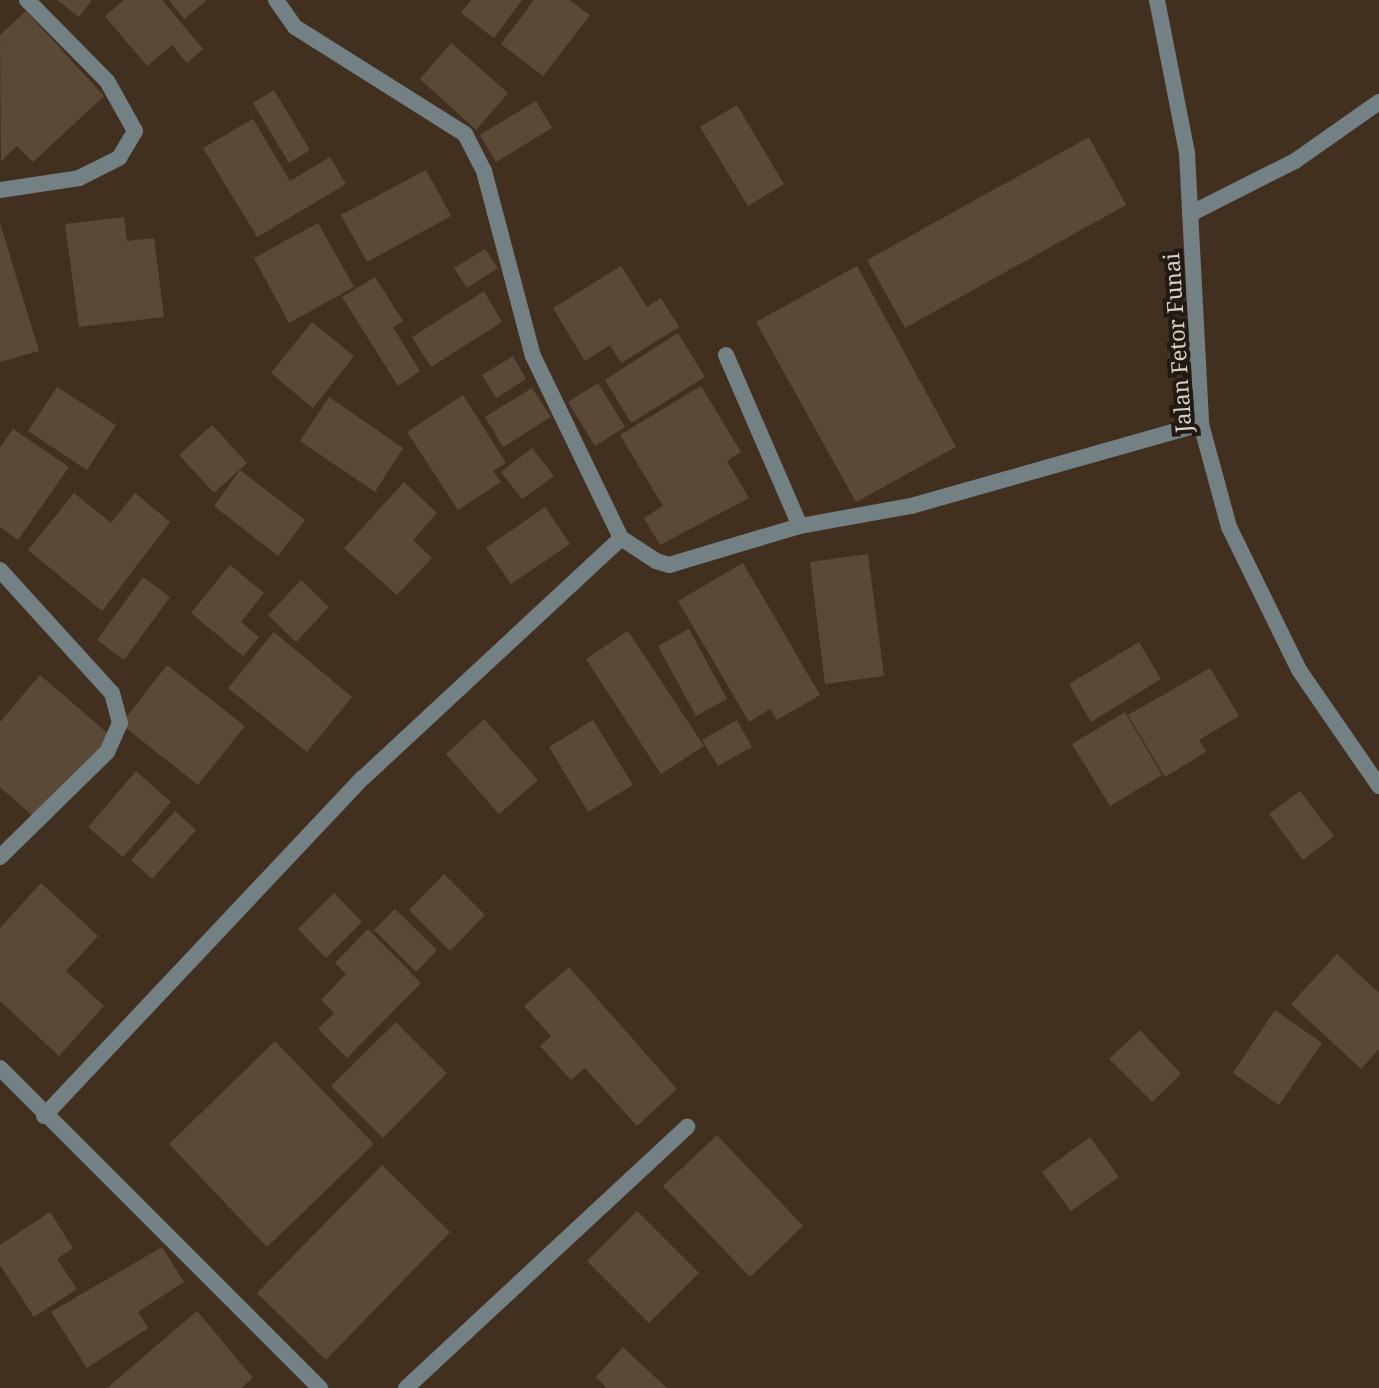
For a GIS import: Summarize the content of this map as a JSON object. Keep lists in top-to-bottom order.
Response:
{
  "streets": {
    "street": ["Jalan Fetor Funai"]
  }
}
